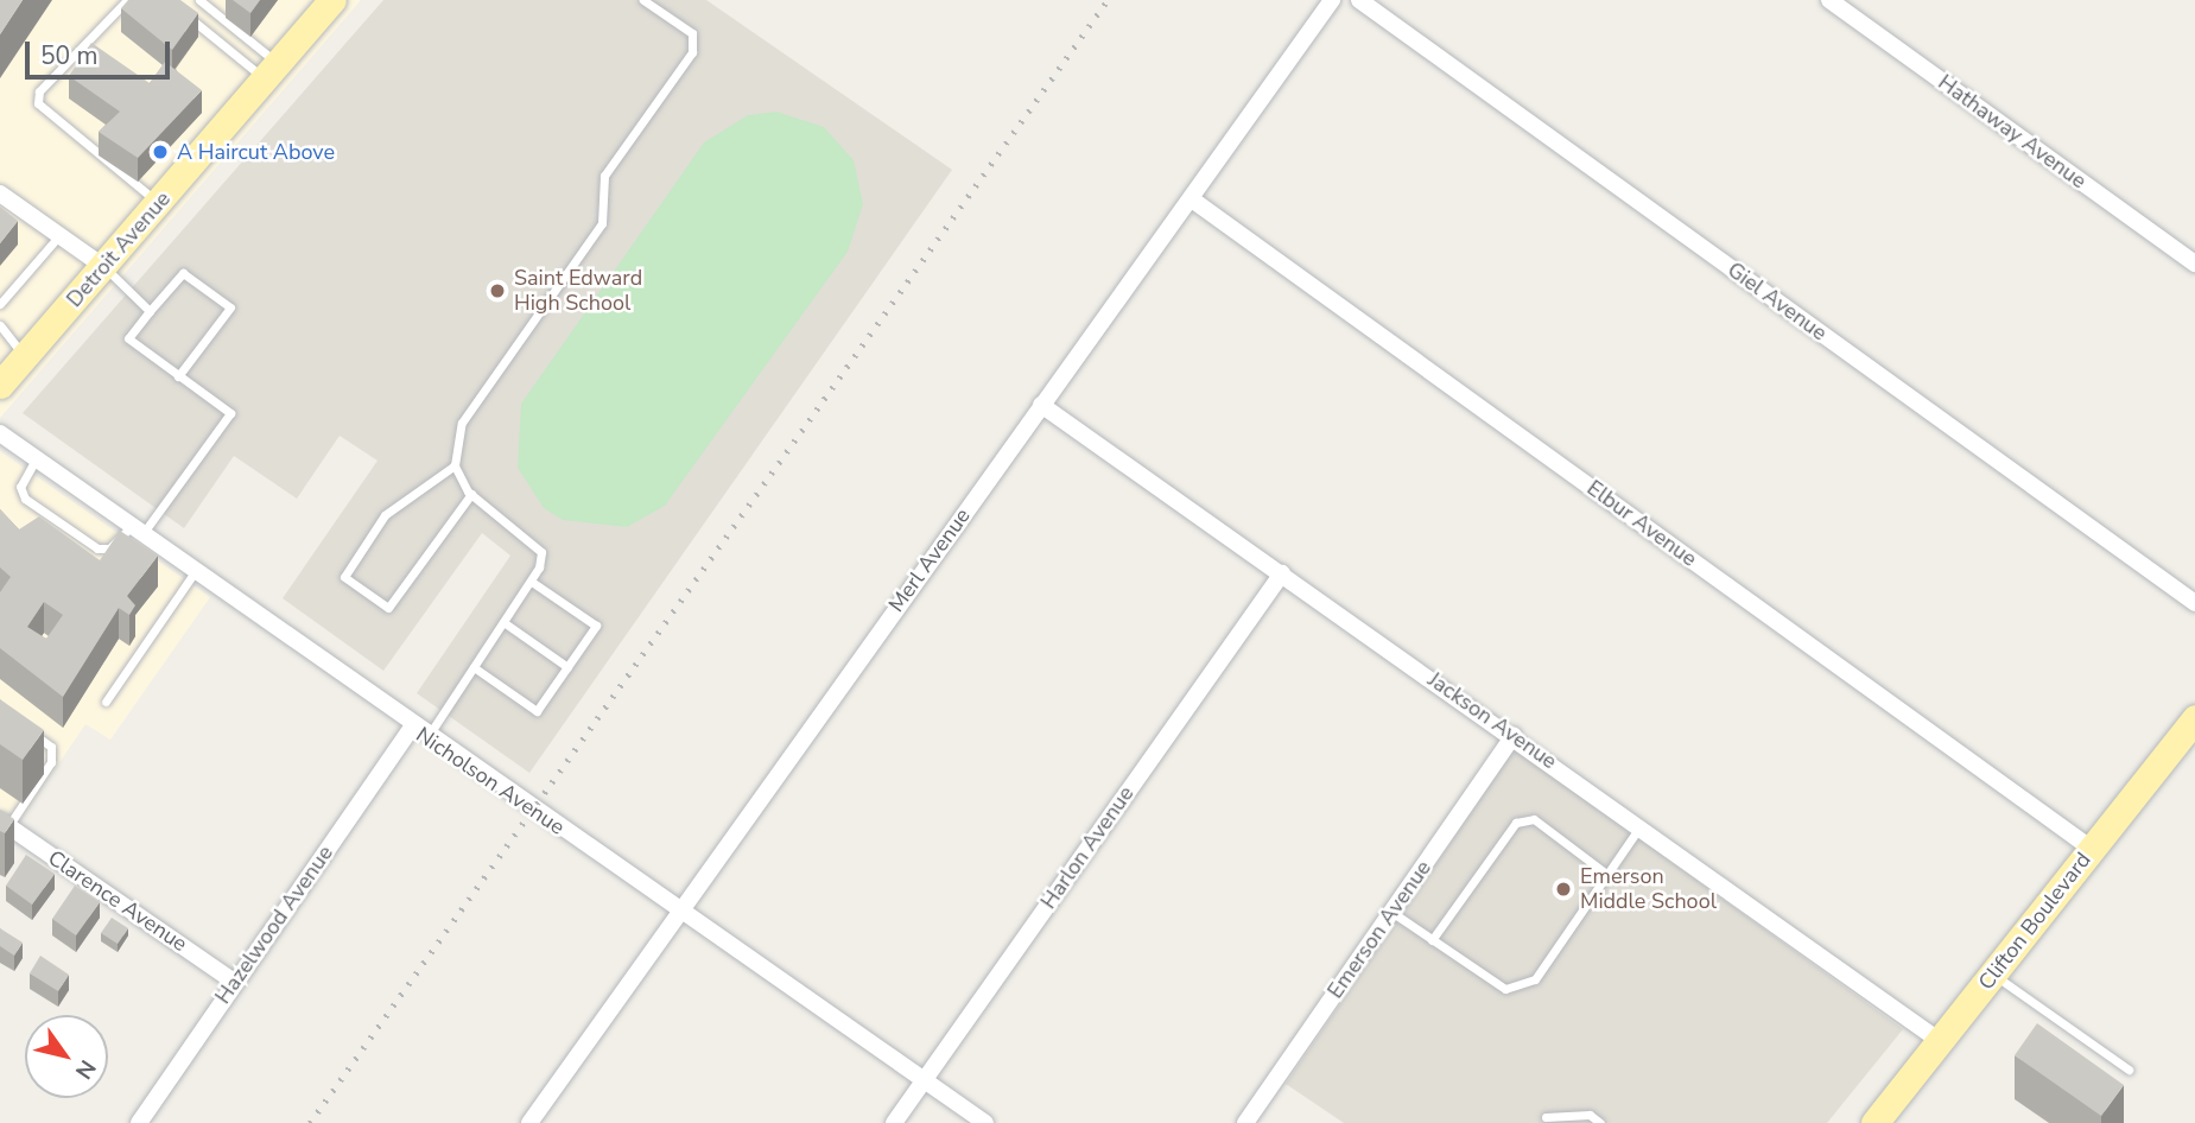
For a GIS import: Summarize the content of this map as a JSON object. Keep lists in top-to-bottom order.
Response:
{
  "streets": {
    "main road": ["Detroit Avenue", "Clifton Boulevard"],
    "street": [
      "Hathaway Avenue",
      "Giel Avenue",
      "Elbur Avenue",
      "Merl Avenue",
      "Jackson Avenue",
      "Nicholson Avenue",
      "Harlon Avenue",
      "Clarence Avenue",
      "Hazelwood Avenue",
      "Emerson Avenue"
    ]
  },
  "crossings": [
    ["Elbur Avenue", "Merl Avenue"],
    ["Elbur Avenue", "Clifton Boulevard"],
    ["Merl Avenue", "Jackson Avenue"],
    ["Merl Avenue", "Nicholson Avenue"],
    ["Jackson Avenue", "Harlon Avenue"],
    ["Jackson Avenue", "Clifton Boulevard"],
    ["Jackson Avenue", "Emerson Avenue"],
    ["Nicholson Avenue", "Harlon Avenue"],
    ["Nicholson Avenue", "Hazelwood Avenue"],
    ["Clarence Avenue", "Hazelwood Avenue"]
  ],
  "places": ["A Haircut Above", "Saint Edward High School", "Emerson Middle School"],
  "scale_bar": "50 m",
  "north": "bottom right"
}
